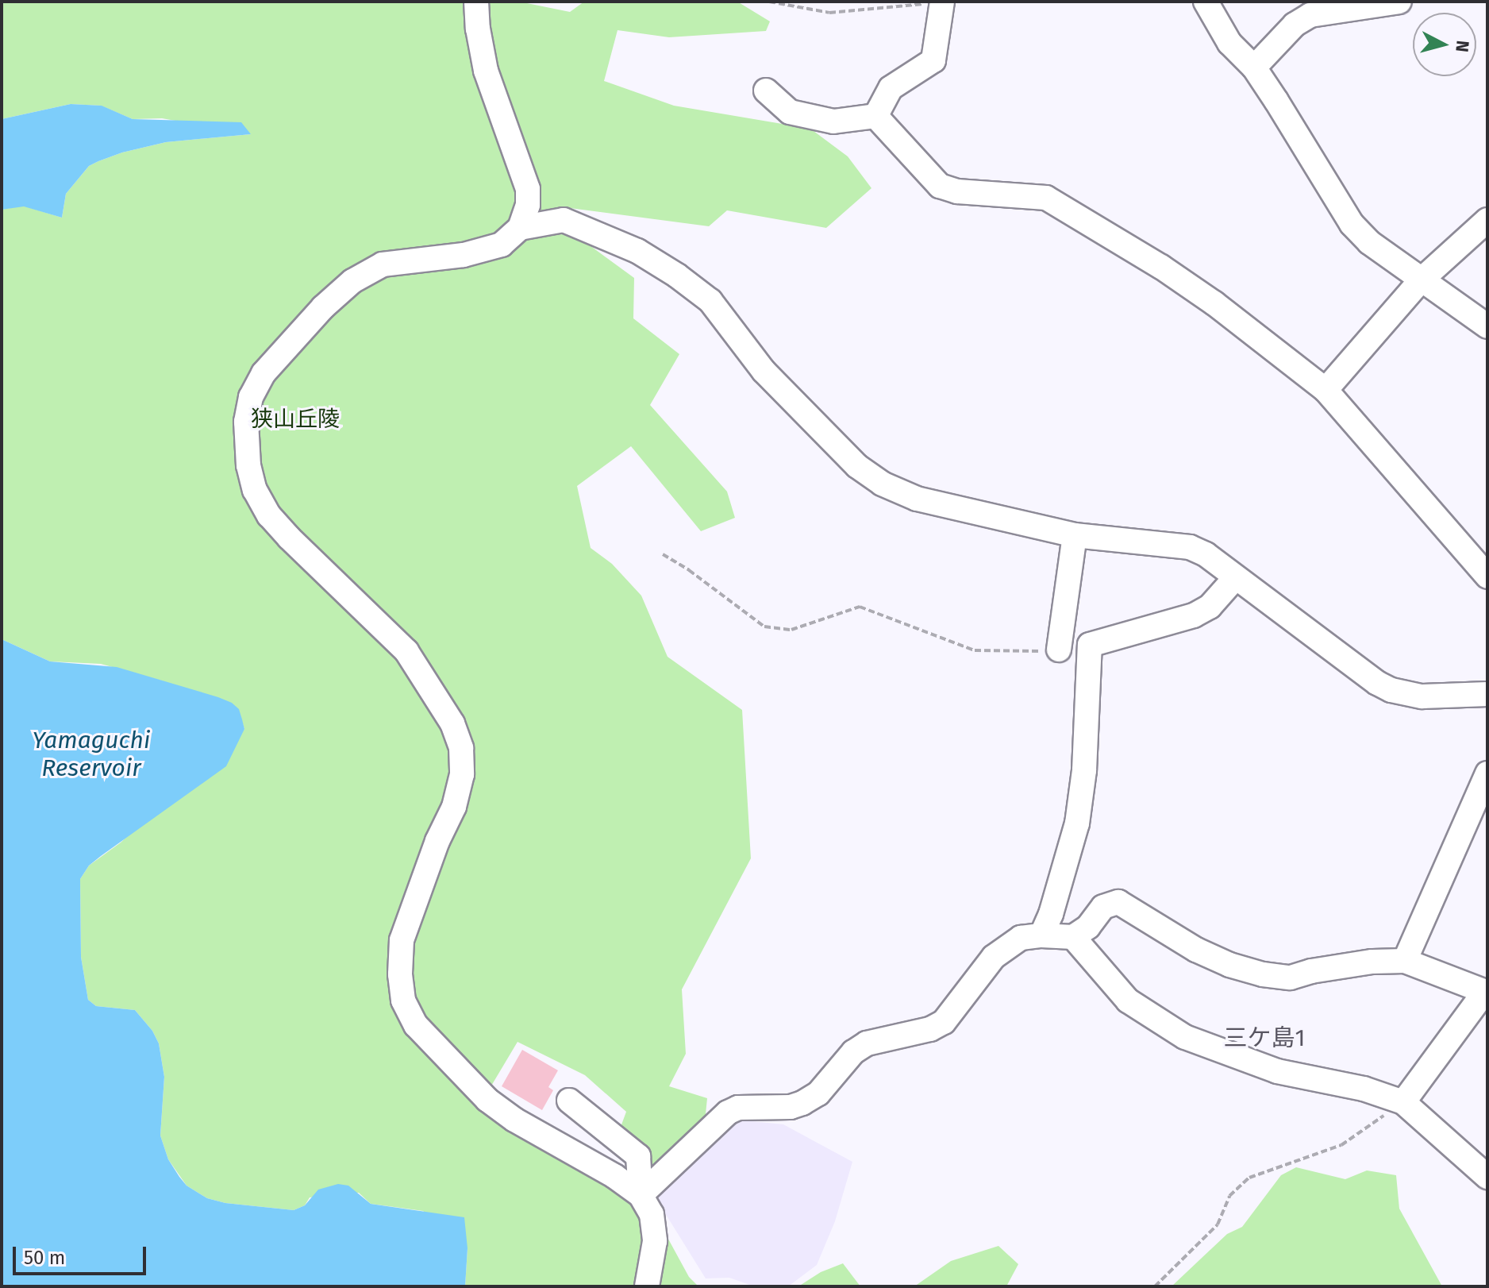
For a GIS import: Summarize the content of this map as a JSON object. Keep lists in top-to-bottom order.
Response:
{
  "districts": ["三ケ島1"],
  "water": ["Yamaguchi Reservoir"],
  "parks": ["狭山丘陵"],
  "scale_bar": "50 m",
  "north": "right"
}
